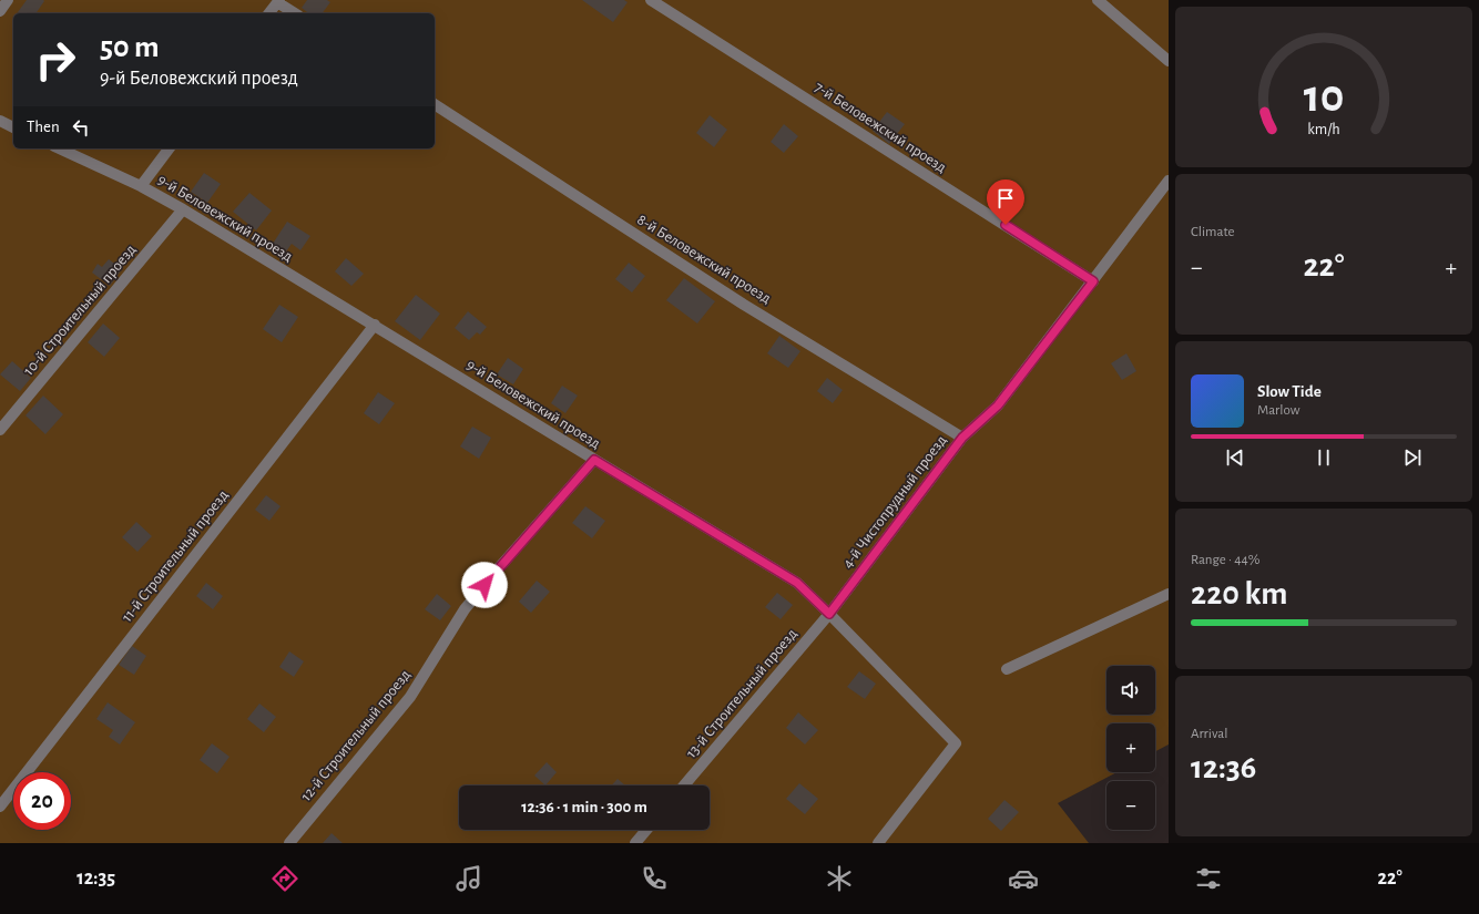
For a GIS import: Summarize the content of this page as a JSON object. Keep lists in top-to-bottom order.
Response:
{
  "streets": {
    "lane": [
      "7-й Беловежский проезд",
      "9-й Беловежский проезд",
      "8-й Беловежский проезд",
      "10-й Строительный проезд",
      "4-й Чистопрудный проезд",
      "11-й Строительный проезд",
      "13-й Строительный проезд",
      "12-й Строительный проезд"
    ]
  },
  "crossings": [
    ["7-й Беловежский проезд", "4-й Чистопрудный проезд"],
    ["9-й Беловежский проезд", "10-й Строительный проезд"],
    ["9-й Беловежский проезд", "4-й Чистопрудный проезд"],
    ["9-й Беловежский проезд", "11-й Строительный проезд"],
    ["9-й Беловежский проезд", "13-й Строительный проезд"],
    ["9-й Беловежский проезд", "12-й Строительный проезд"],
    ["8-й Беловежский проезд", "4-й Чистопрудный проезд"],
    ["4-й Чистопрудный проезд", "13-й Строительный проезд"]
  ],
  "page": {
    "turn": ["50 m", "9-й Беловежский проезд"],
    "then": "Then",
    "tile": [
      "Climate",
      ["Range · 44%", "220 km"],
      ["Arrival", "12:36"]
    ],
    "heat": ["−", "22°", "+"],
    "song": ["Slow Tide", "Marlow"],
    "map_buttons": ["+", "−"],
    "limit": "20",
    "trip": "12:36 · 1 min · 300 m",
    "tabs": ["12:35", "22°"],
    "gauge": ["10", "km/h"]
  }
}
